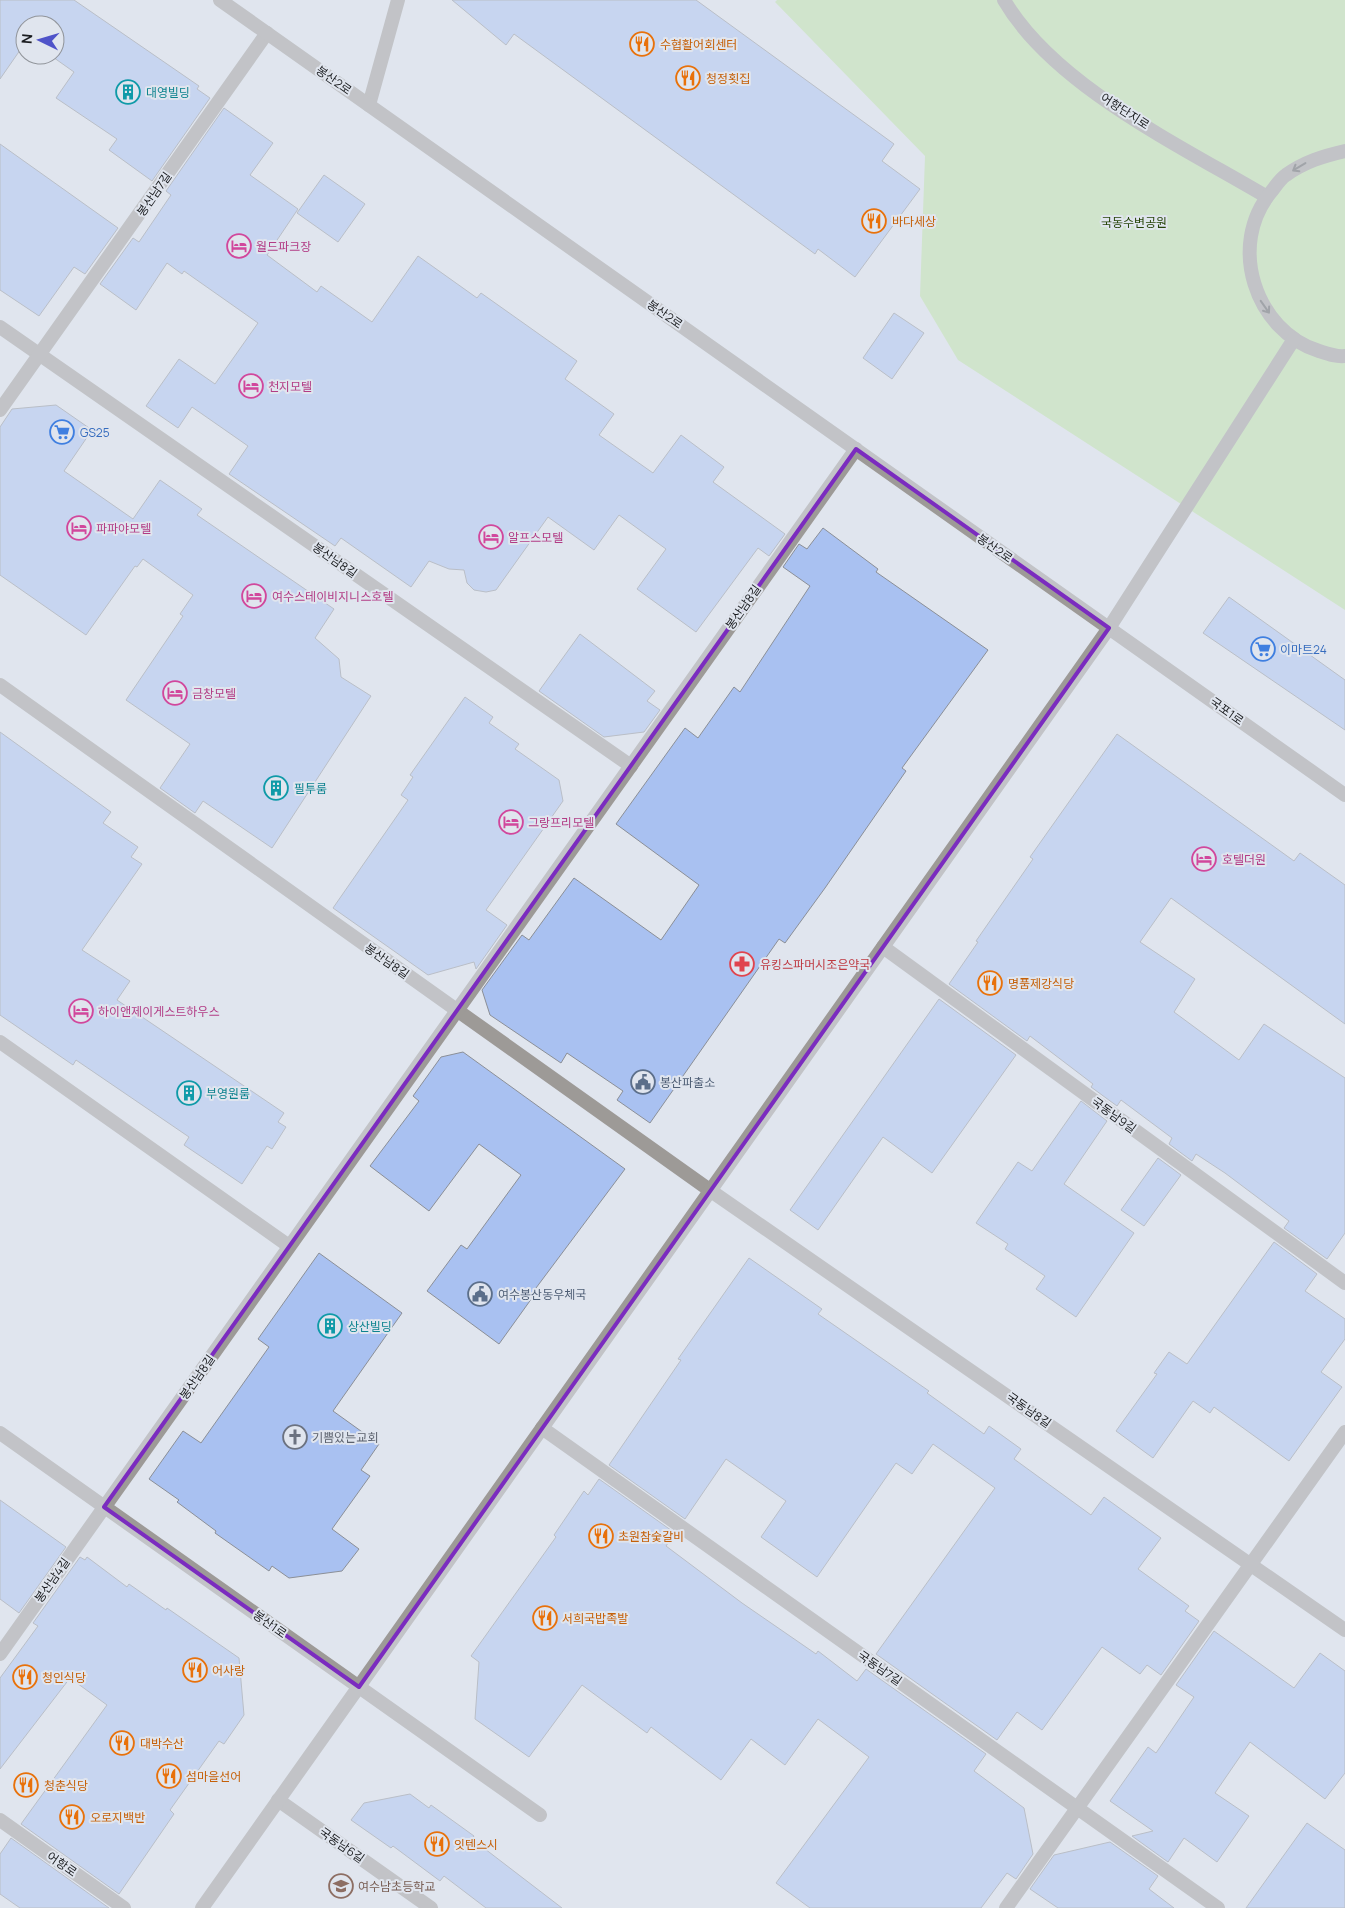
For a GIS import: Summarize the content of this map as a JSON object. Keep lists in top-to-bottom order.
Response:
{
  "streets": {
    "street": [
      "봉산2로",
      "어항단지로",
      "봉산남7길",
      "봉산남8길",
      "국포1로",
      "국동남9길",
      "국동남8길",
      "봉산남4길",
      "봉산1로",
      "국동남7길",
      "국동남6길",
      "어항로"
    ]
  },
  "crossings": [
    ["봉산2로", "봉산남7길"],
    ["봉산2로", "봉산남8길"],
    ["봉산2로", "국포1로"],
    ["봉산남7길", "봉산남8길"],
    ["봉산남8길", "국동남8길"],
    ["봉산남8길", "봉산남4길"],
    ["봉산남8길", "봉산1로"],
    ["봉산남4길", "봉산1로"]
  ],
  "parks": ["국동수변공원"],
  "places": {
    "restaurant": [
      "수협활어회센터",
      "청정횟집",
      "바다세상",
      "명품제강식당",
      "초원참숯갈비",
      "서희국밥족발",
      "어사랑",
      "청인식당",
      "대박수산",
      "섬마을선어",
      "청춘식당",
      "오로지백반",
      "잇텐스시"
    ],
    "building": [
      "대영빌딩",
      "필투룸",
      "부영원룸",
      "상산빌딩"
    ],
    "hotel": [
      "월드파크장",
      "천지모텔",
      "파파야모텔",
      "알프스모텔",
      "여수스테이비지니스호텔",
      "금창모텔",
      "그랑프리모텔",
      "호텔더원",
      "하이앤제이게스트하우스"
    ],
    "supermarket": ["GS25", "이마트24"],
    "pharmacy": ["유킹스파머시조은약국"],
    "public building": ["봉산파출소", "여수봉산동우체국"],
    "church": ["기쁨있는교회"],
    "school or university": ["여수남초등학교"]
  },
  "north": "left"
}
